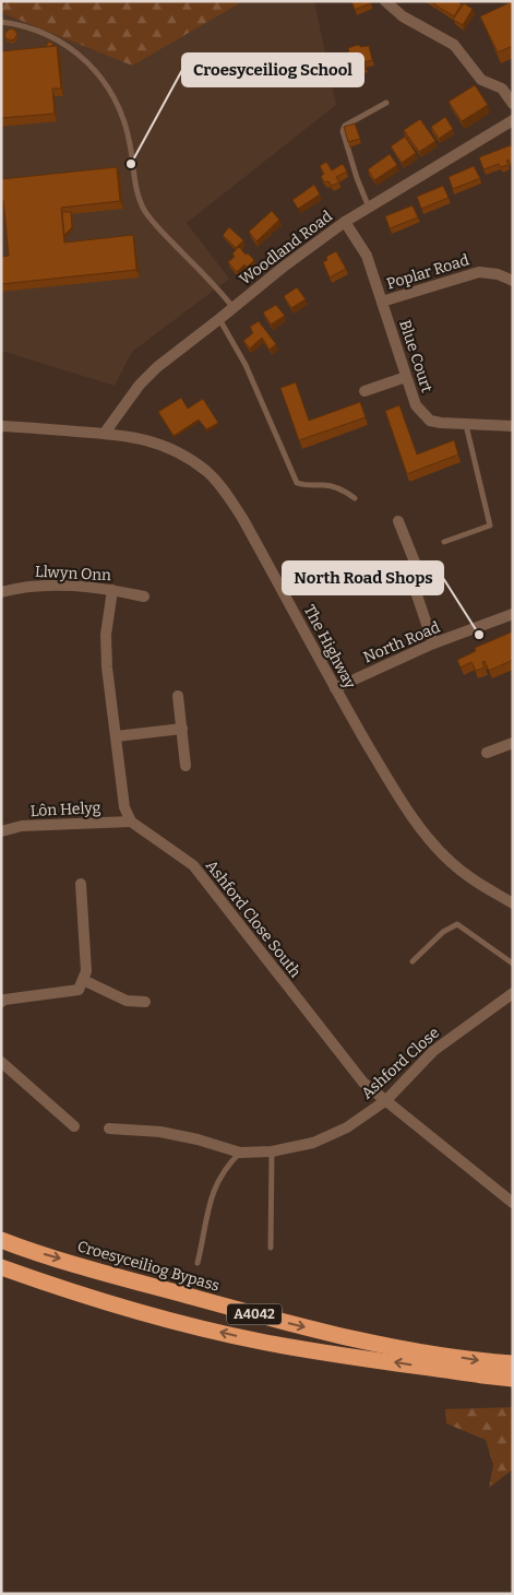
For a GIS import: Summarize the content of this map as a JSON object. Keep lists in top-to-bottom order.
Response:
{
  "streets": {
    "highway": ["Croesyceiliog Bypass", "A4042"],
    "street": [
      "Woodland Road",
      "Poplar Road",
      "Blue Court",
      "Llwyn Onn",
      "North Road",
      "The Highway",
      "Lôn Helyg",
      "Ashford Close South",
      "Ashford Close"
    ]
  },
  "crossings": [
    ["Woodland Road", "Blue Court"],
    ["Woodland Road", "The Highway"],
    ["Poplar Road", "Blue Court"],
    ["North Road", "The Highway"],
    ["Lôn Helyg", "Ashford Close South"],
    ["Ashford Close South", "Ashford Close"]
  ],
  "places": ["Croesyceiliog School", "North Road Shops"]
}
